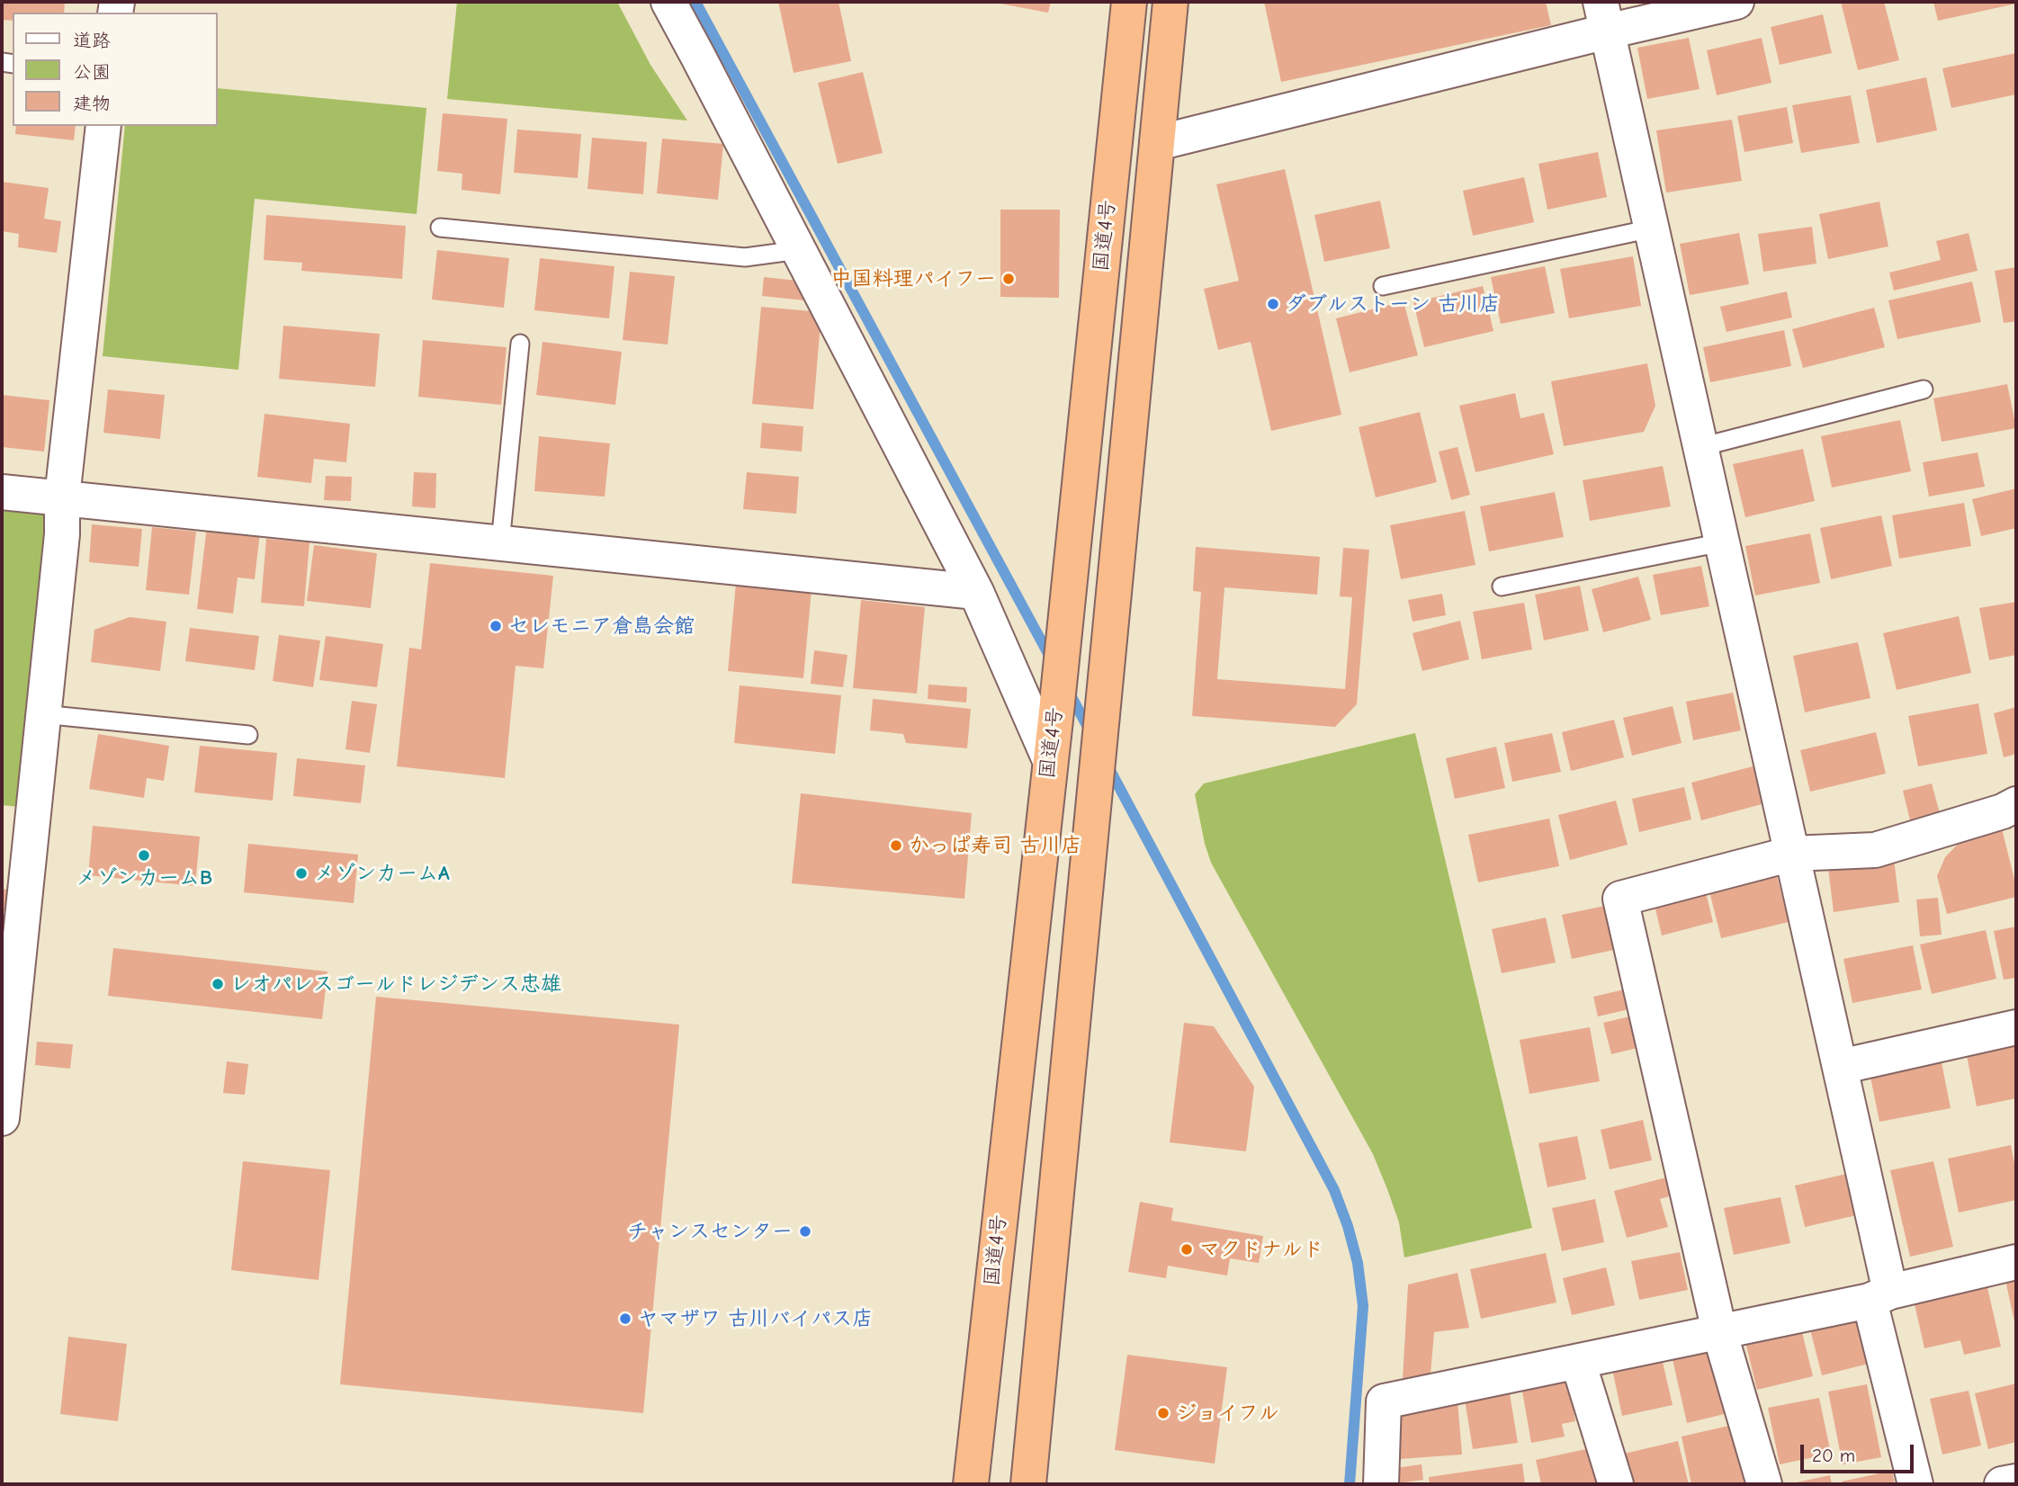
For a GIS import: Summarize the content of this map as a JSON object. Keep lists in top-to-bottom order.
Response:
{
  "streets": {
    "highway": ["国道4号"]
  },
  "places": [
    "中国料理パイフー",
    "ダブルストーン 古川店",
    "セレモニア倉島会館",
    "かっぱ寿司 古川店",
    "メゾンカームB",
    "メゾンカームA",
    "レオパレスゴールドレジデンス忠雄",
    "チャンスセンター",
    "マクドナルド",
    "ヤマザワ 古川バイパス店",
    "ジョイフル"
  ],
  "legend": ["道路", "公園", "建物"],
  "scale_bar": "20 m"
}
